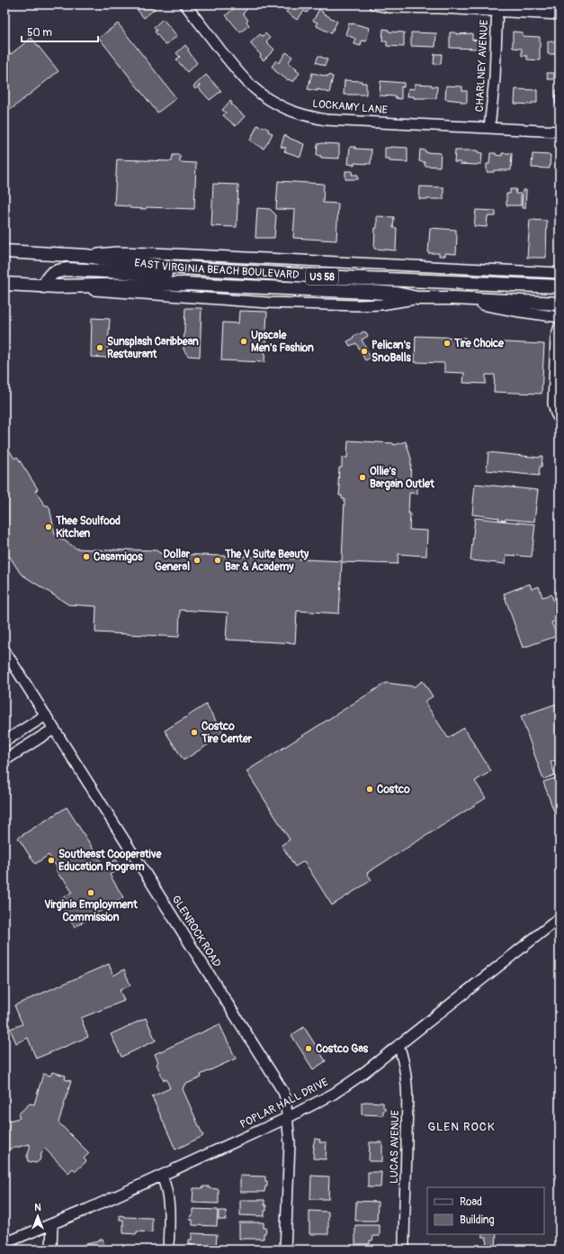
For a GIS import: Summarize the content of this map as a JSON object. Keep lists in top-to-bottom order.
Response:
{
  "streets": {
    "main road": ["EAST VIRGINIA BEACH BOULEVARD", "US 58"],
    "street": [
      "CHARLNEY AVENUE",
      "LOCKAMY LANE",
      "GLENROCK ROAD",
      "POPLAR HALL DRIVE",
      "LUCAS AVENUE"
    ]
  },
  "crossings": [
    ["CHARLNEY AVENUE", "LOCKAMY LANE"],
    ["GLENROCK ROAD", "POPLAR HALL DRIVE"],
    ["POPLAR HALL DRIVE", "LUCAS AVENUE"]
  ],
  "districts": ["GLEN ROCK"],
  "places": [
    "Upscale Men's Fashion",
    "Tire Choice",
    "Sunsplash Caribbean Restaurant",
    "Pelican's SnoBalls",
    "Ollie's Bargain Outlet",
    "Thee Soulfood Kitchen",
    "Casamigos",
    "Dollar General",
    "The V Suite Beauty Bar & Academy",
    "Costco Tire Center",
    "Costco",
    "Southeast Cooperative Education Program",
    "Virginia Employment Commission",
    "Costco Gas"
  ],
  "legend": ["Road", "Building"],
  "scale_bar": "50 m",
  "north": "top"
}
